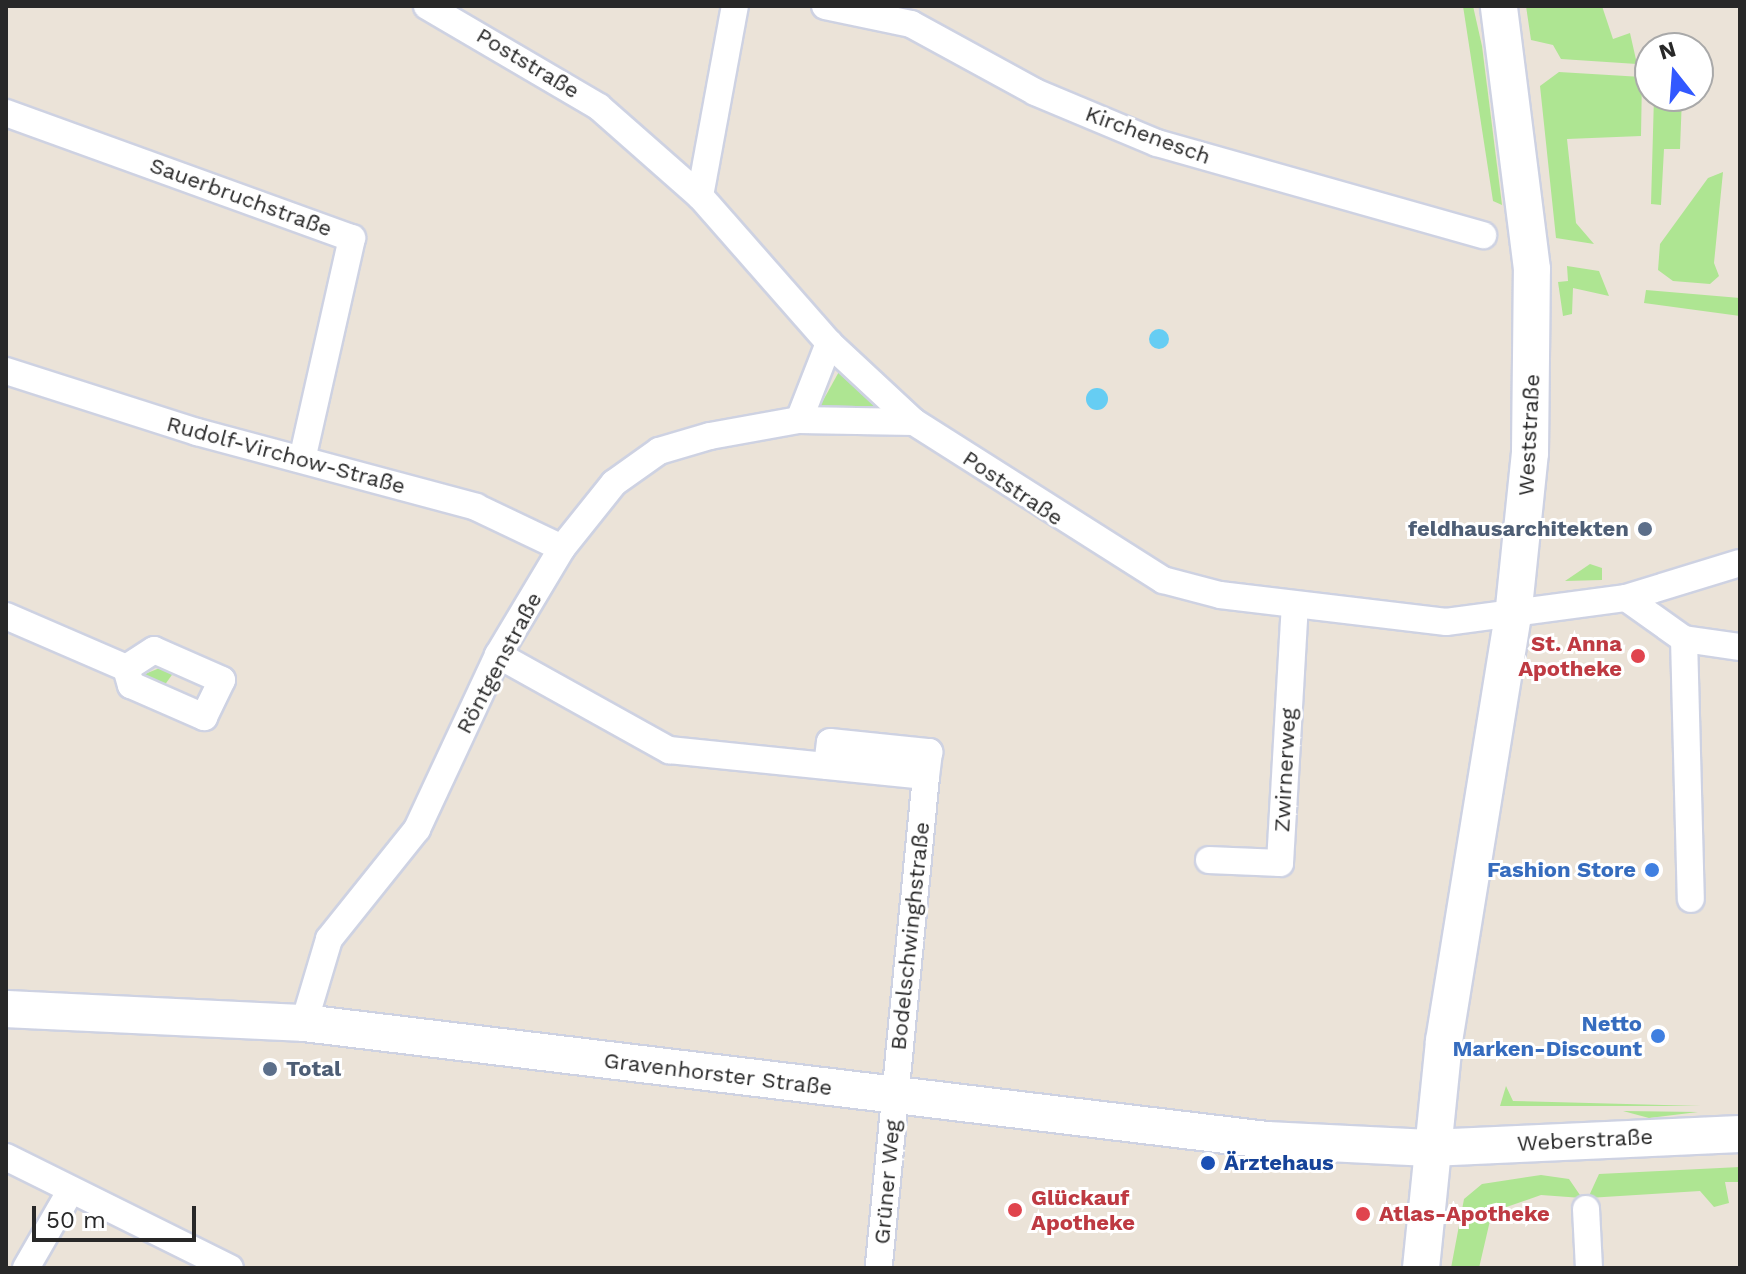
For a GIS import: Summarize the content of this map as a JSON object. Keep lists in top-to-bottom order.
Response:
{
  "streets": {
    "main road": ["Weststraße", "Gravenhorster Straße", "Weberstraße"],
    "street": [
      "Poststraße",
      "Kirchenesch",
      "Sauerbruchstraße",
      "Rudolf-Virchow-Straße",
      "Röntgenstraße",
      "Zwirnerweg",
      "Bodelschwinghstraße",
      "Grüner Weg"
    ]
  },
  "crossings": [
    ["Poststraße", "Weststraße"],
    ["Poststraße", "Röntgenstraße"],
    ["Poststraße", "Zwirnerweg"],
    ["Sauerbruchstraße", "Rudolf-Virchow-Straße"],
    ["Weststraße", "Gravenhorster Straße"],
    ["Weststraße", "Weberstraße"],
    ["Rudolf-Virchow-Straße", "Röntgenstraße"],
    ["Röntgenstraße", "Bodelschwinghstraße"],
    ["Röntgenstraße", "Gravenhorster Straße"],
    ["Bodelschwinghstraße", "Gravenhorster Straße"],
    ["Bodelschwinghstraße", "Grüner Weg"],
    ["Gravenhorster Straße", "Weberstraße"],
    ["Gravenhorster Straße", "Grüner Weg"]
  ],
  "places": [
    "feldhausarchitekten",
    "St. Anna Apotheke",
    "Fashion Store",
    "Netto Marken-Discount",
    "Total",
    "Ärztehaus",
    "Glückauf Apotheke",
    "Atlas-Apotheke"
  ],
  "scale_bar": "50 m",
  "north": "top"
}
